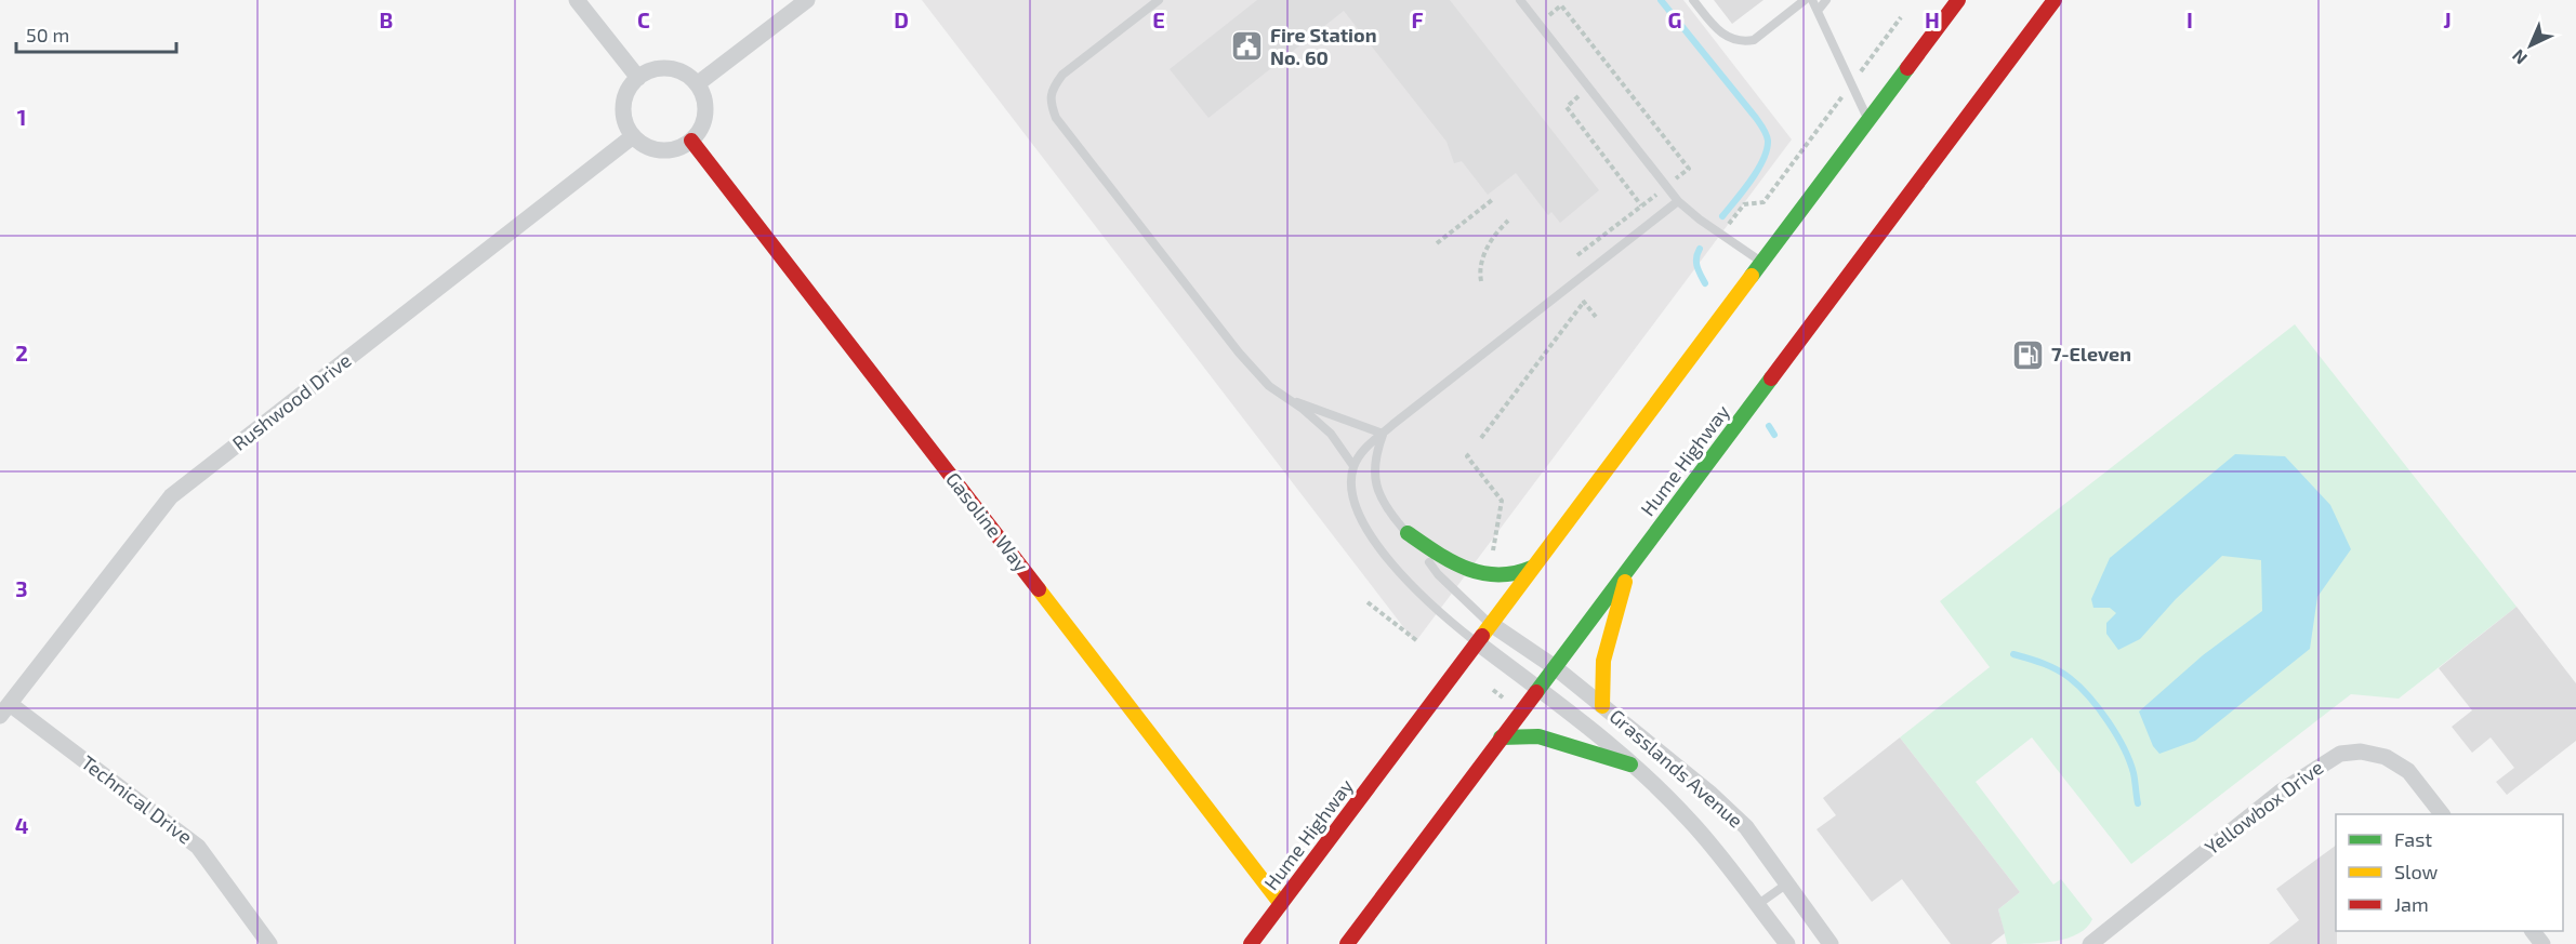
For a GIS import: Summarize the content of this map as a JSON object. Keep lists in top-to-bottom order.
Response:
{
  "streets": {
    "main road": ["Hume Highway", "Gasoline Way"],
    "street": [
      "Rushwood Drive",
      "Grasslands Avenue",
      "Technical Drive",
      "Yellowbox Drive"
    ]
  },
  "crossings": [
    ["Rushwood Drive", "Gasoline Way"],
    ["Rushwood Drive", "Technical Drive"],
    ["Hume Highway", "Gasoline Way"],
    ["Hume Highway", "Grasslands Avenue"]
  ],
  "places": {
    "public building": ["Fire Station No. 60"],
    "fuel station": ["7-Eleven"]
  },
  "legend": ["Fast", "Slow", "Jam"],
  "scale_bar": "50 m",
  "north": "bottom left",
  "grid": {
    "columns": [
      "B",
      "C",
      "D",
      "E",
      "F",
      "G",
      "H",
      "I",
      "J"
    ],
    "rows": [
      "1",
      "2",
      "3",
      "4"
    ]
  }
}
